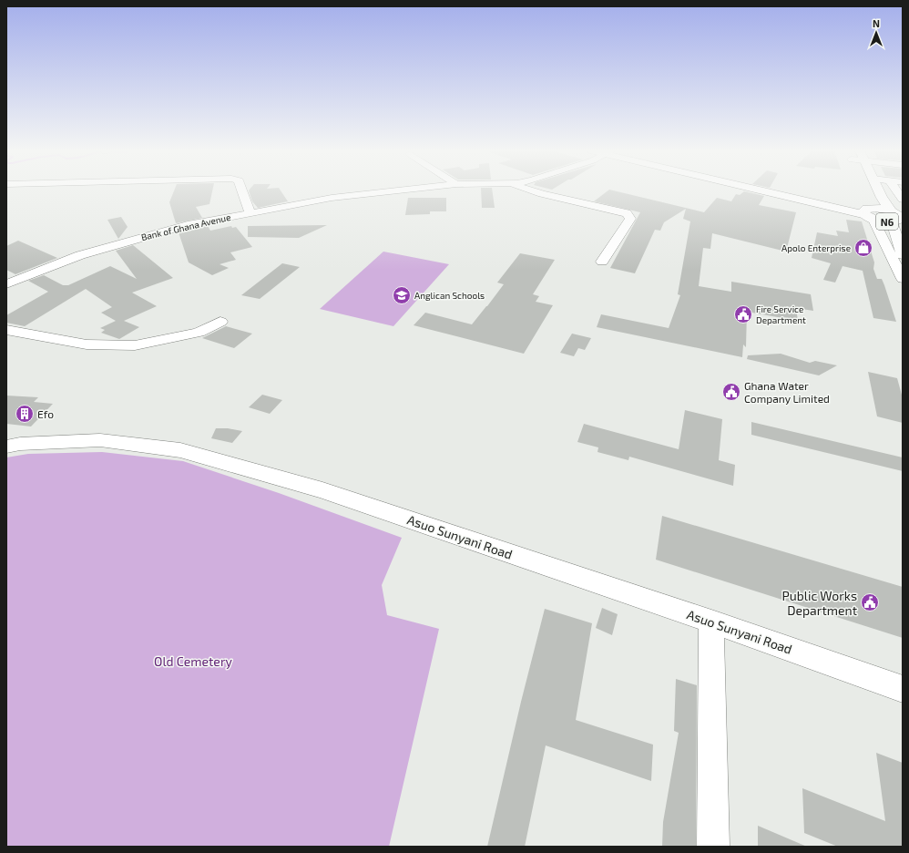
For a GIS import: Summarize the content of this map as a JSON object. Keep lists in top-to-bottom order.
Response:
{
  "streets": {
    "main road": ["N6"],
    "street": ["Bank of Ghana Avenue", "Asuo Sunyani Road"]
  },
  "parks": ["Old Cemetery"],
  "places": {
    "shop": ["Apolo Enterprise"],
    "school or university": ["Anglican Schools"],
    "public building": ["Fire Service Department", "Ghana Water Company Limited", "Public Works Department"],
    "building": ["Efo"]
  },
  "north": "top"
}
